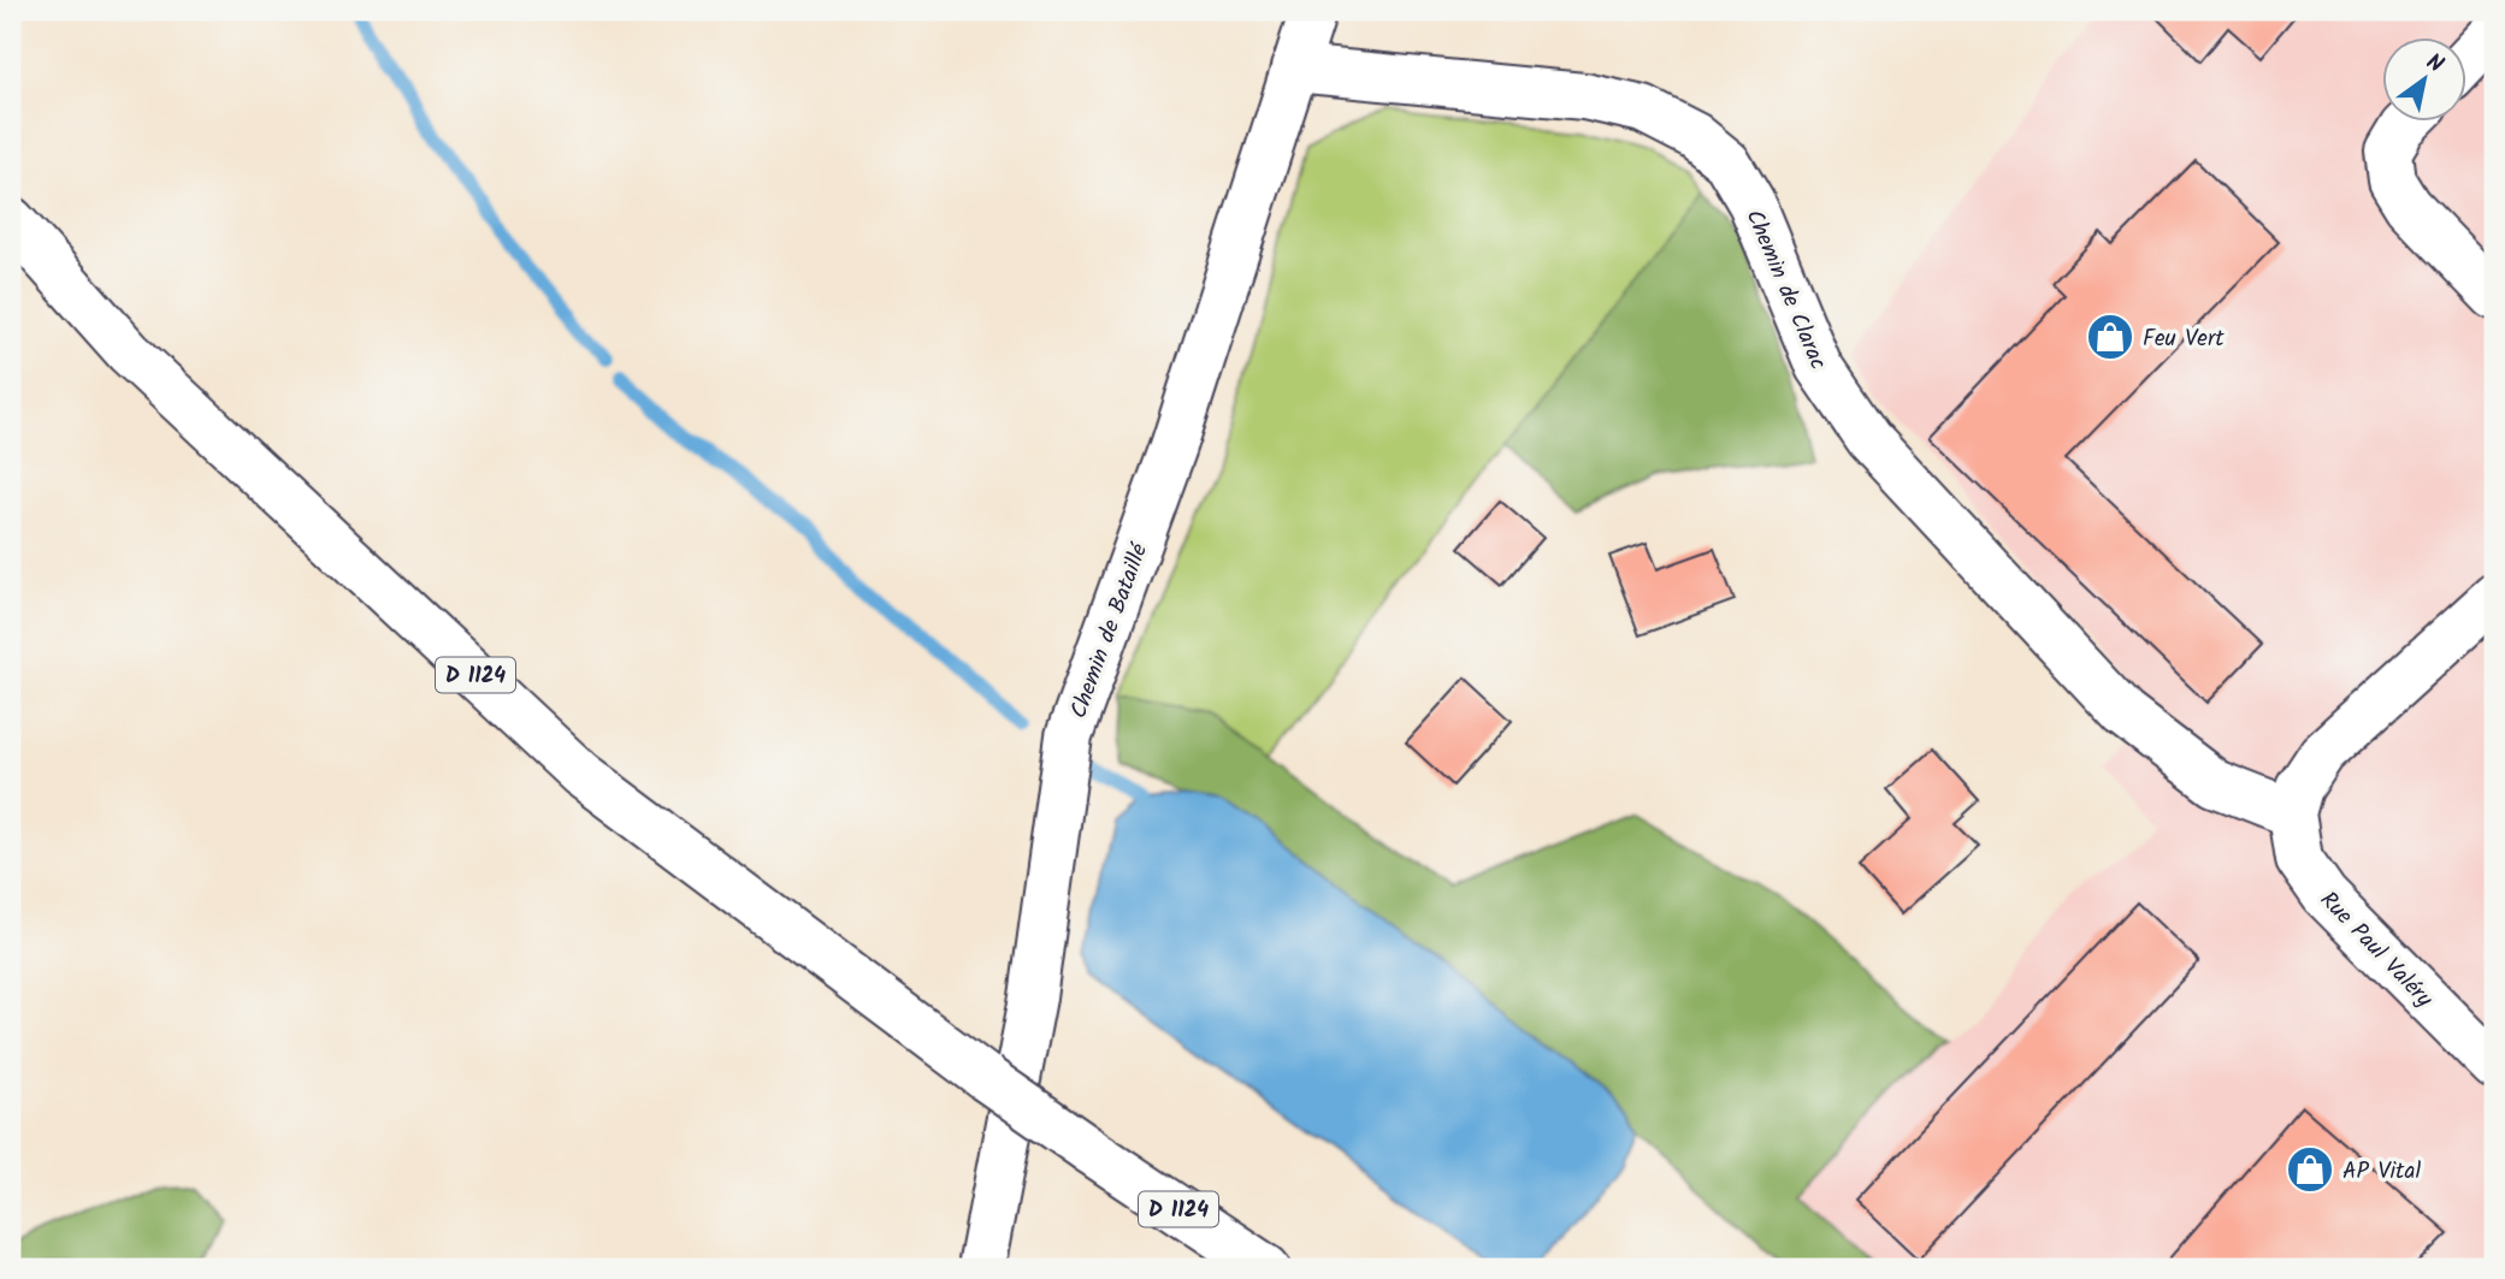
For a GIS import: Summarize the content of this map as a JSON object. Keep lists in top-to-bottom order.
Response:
{
  "streets": {
    "main road": [
      "Chemin de Clarac",
      "Chemin de Bataillé",
      "D 1124",
      "Rue Paul Valéry"
    ]
  },
  "crossings": [
    ["Chemin de Clarac", "Chemin de Bataillé"],
    ["Chemin de Clarac", "Rue Paul Valéry"]
  ],
  "places": {
    "shop": ["Feu Vert", "AP Vital"]
  },
  "north": "top right"
}
